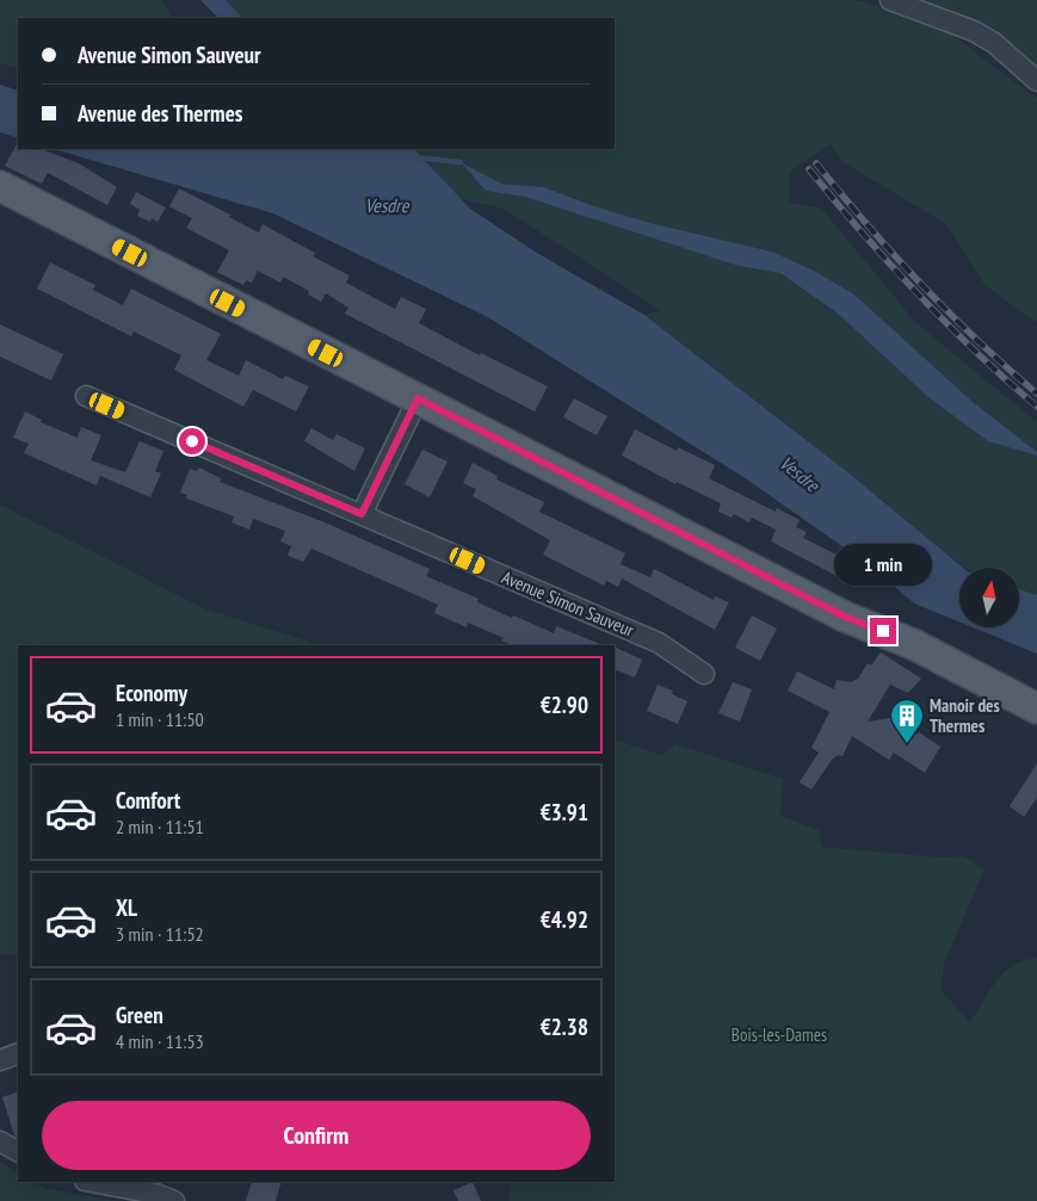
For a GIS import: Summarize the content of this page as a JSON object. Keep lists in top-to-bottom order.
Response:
{
  "streets": {
    "street": ["Avenue Simon Sauveur"]
  },
  "water": ["Vesdre"],
  "parks": ["Bois-les-Dames"],
  "places": {
    "building": ["Manoir des Thermes"]
  },
  "north": "top",
  "page": {
    "banner": ["Avenue Simon Sauveur", "Avenue des Thermes"],
    "bubble": "1 min",
    "list": [
      {
        "name": "Economy",
        "note": "1 min · 11:50",
        "value": "€2.90"
      },
      {
        "name": "Comfort",
        "note": "2 min · 11:51",
        "value": "€3.91"
      },
      {
        "name": "XL",
        "note": "3 min · 11:52",
        "value": "€4.92"
      },
      {
        "name": "Green",
        "note": "4 min · 11:53",
        "value": "€2.38"
      }
    ],
    "buttons": "Confirm"
  }
}
